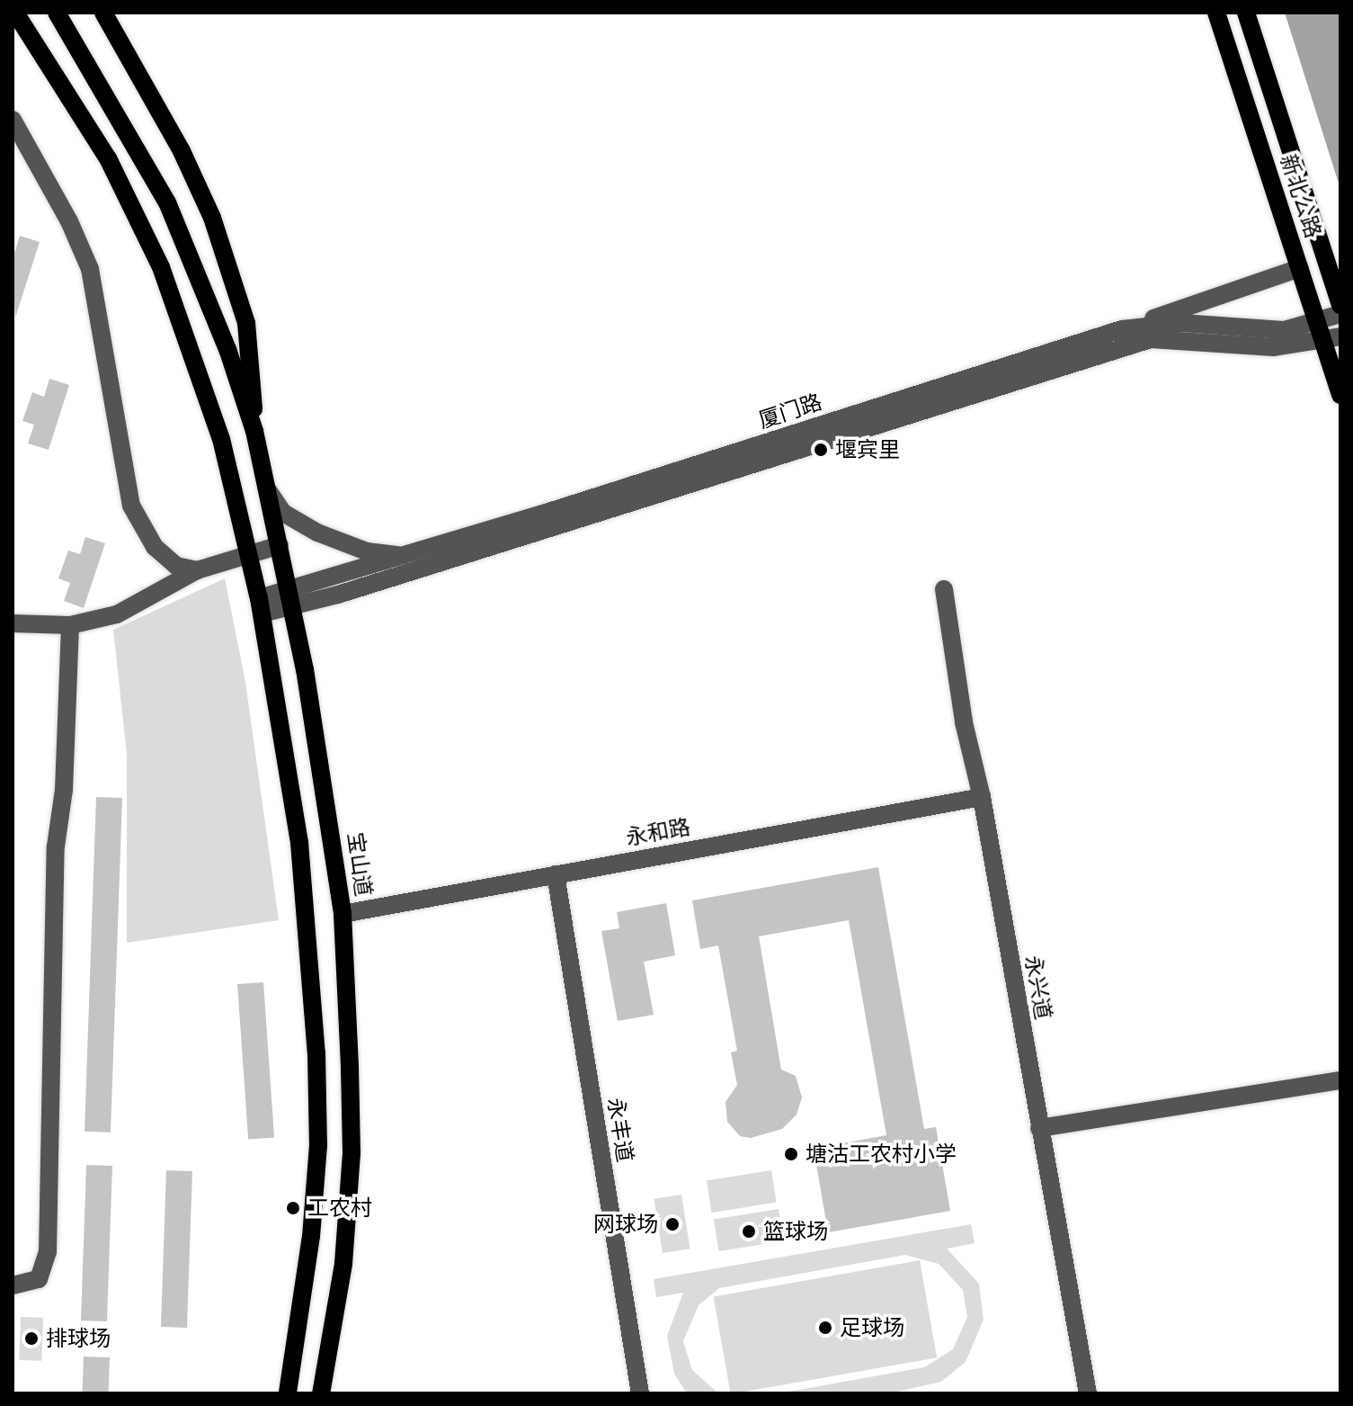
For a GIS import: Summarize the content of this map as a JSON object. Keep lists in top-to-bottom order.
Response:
{
  "streets": {
    "main road": ["新北公路", "宝山道"],
    "street": [
      "厦门路",
      "永和路",
      "永兴道",
      "永丰道"
    ]
  },
  "crossings": [
    ["新北公路", "厦门路"],
    ["厦门路", "宝山道"],
    ["永和路", "宝山道"],
    ["永和路", "永兴道"],
    ["永和路", "永丰道"]
  ],
  "places": [
    "堰宾里",
    "塘沽工农村小学",
    "工农村",
    "网球场",
    "篮球场",
    "足球场",
    "排球场"
  ]
}
